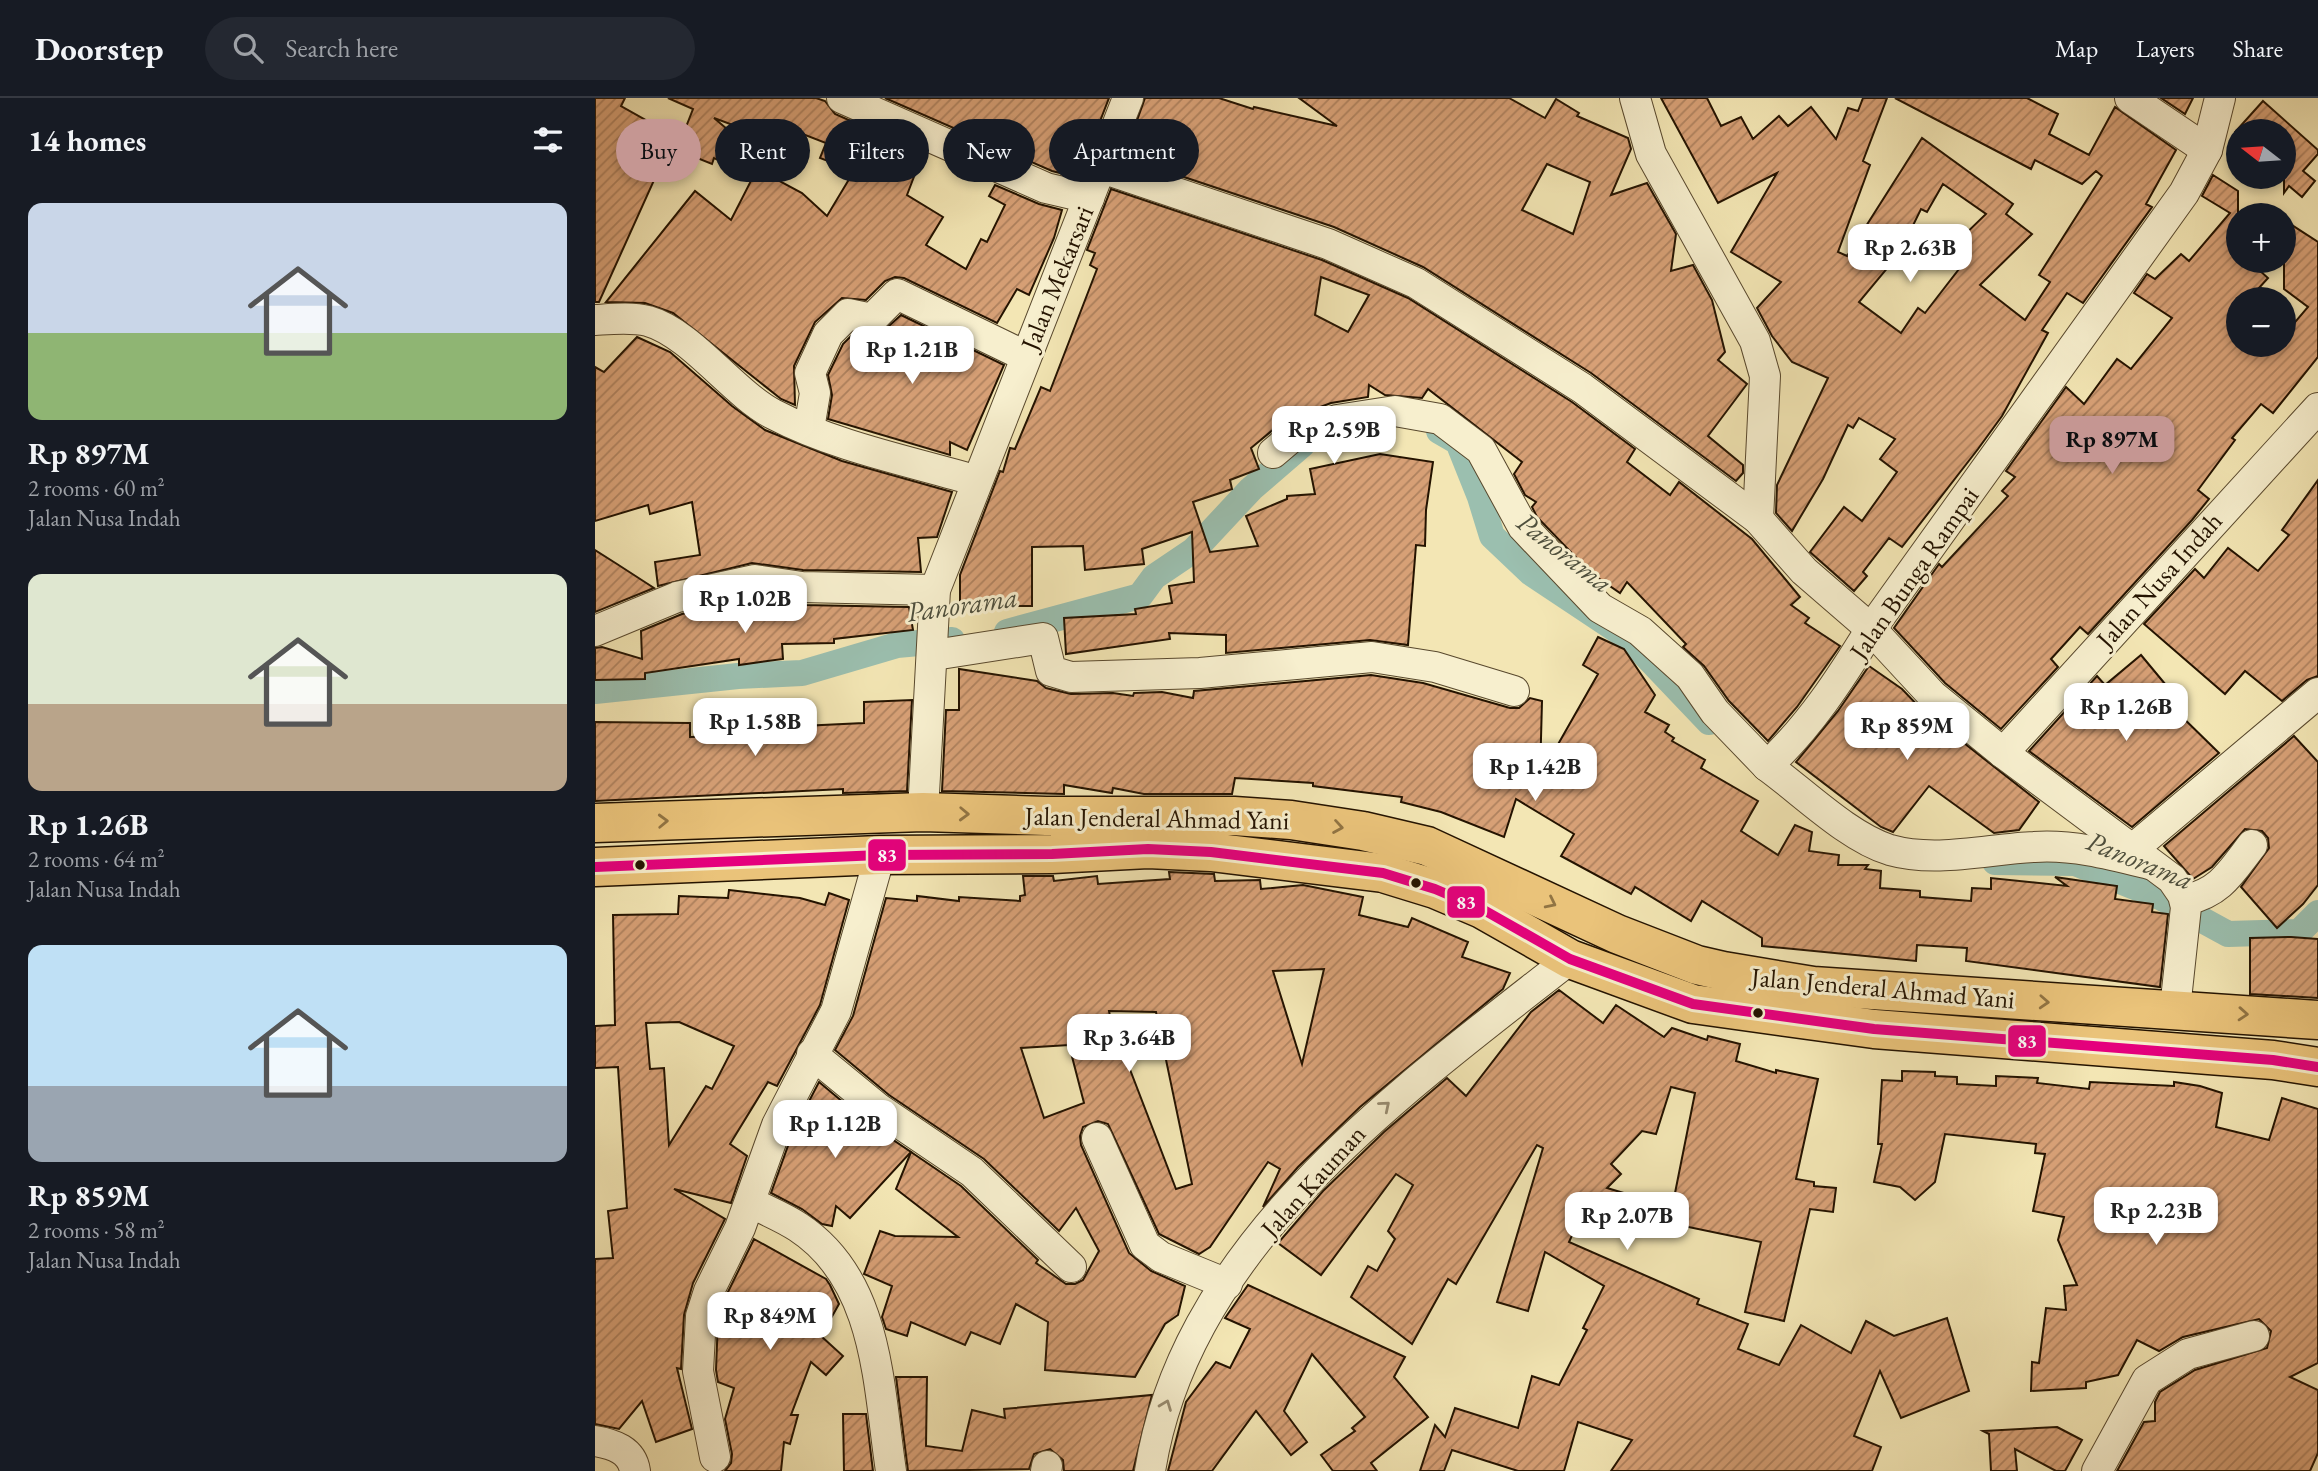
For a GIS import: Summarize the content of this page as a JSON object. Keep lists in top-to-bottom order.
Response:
{
  "streets": {
    "main road": ["Jalan Jenderal Ahmad Yani"],
    "street": [
      "Jalan Mekarsari",
      "Jalan Bunga Rampai",
      "Jalan Nusa Indah",
      "Jalan Kauman"
    ]
  },
  "crossings": [
    ["Jalan Mekarsari", "Jalan Jenderal Ahmad Yani"],
    ["Jalan Jenderal Ahmad Yani", "Jalan Kauman"]
  ],
  "one_way": ["Jalan Kauman"],
  "water": ["Panorama"],
  "lines": ["transit line 83"],
  "north": "left",
  "page": {
    "header": "Doorstep",
    "search": "Search here",
    "nav": ["Map", "Layers", "Share"],
    "heading": "14 homes",
    "map_buttons": ["+", "−"],
    "chip": [
      "Buy",
      "Rent",
      "Filters",
      "New",
      "Apartment"
    ],
    "list": [
      {
        "name": "Rp 897M",
        "note": "2 rooms · 60 m² · Jalan Nusa Indah"
      },
      {
        "name": "Rp 1.26B",
        "note": "2 rooms · 64 m² · Jalan Nusa Indah"
      },
      {
        "name": "Rp 859M",
        "note": "2 rooms · 58 m² · Jalan Nusa Indah"
      }
    ],
    "price": [
      "Rp 2.63B",
      "Rp 1.21B",
      "Rp 2.59B",
      "Rp 897M",
      "Rp 1.02B",
      "Rp 1.26B",
      "Rp 1.58B",
      "Rp 859M",
      "Rp 1.42B",
      "Rp 3.64B",
      "Rp 1.12B",
      "Rp 2.23B",
      "Rp 2.07B",
      "Rp 849M"
    ]
  }
}
